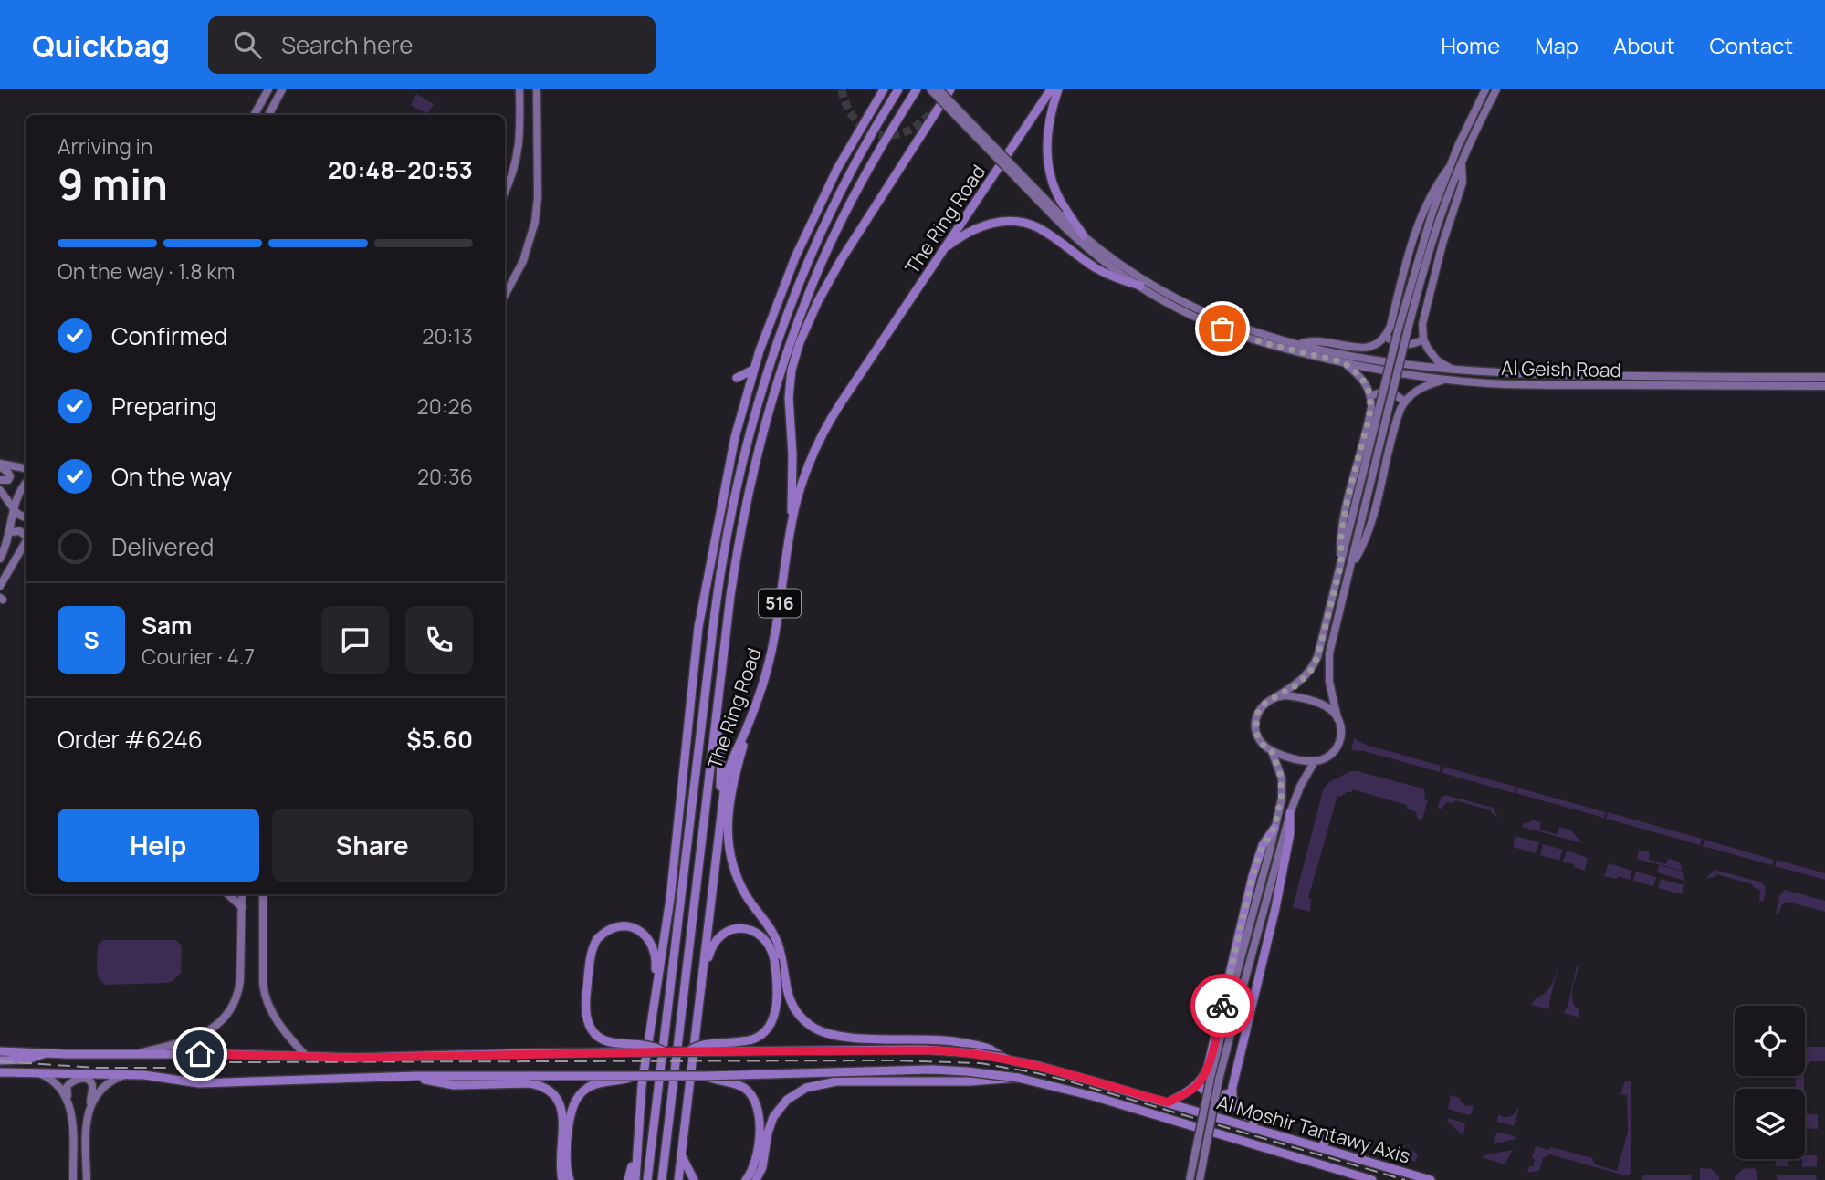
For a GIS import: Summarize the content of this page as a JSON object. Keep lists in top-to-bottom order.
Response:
{
  "streets": {
    "highway": ["The Ring Road", "516", "Al Moshir Tantawy Axis"],
    "main road": ["Al Geish Road"]
  },
  "crossings": [
    ["The Ring Road", "516"]
  ],
  "page": {
    "header": "Quickbag",
    "search": "Search here",
    "nav": [
      "Home",
      "Map",
      "About",
      "Contact"
    ],
    "heading": ["9 min", "Arriving in", "20:48–20:53"],
    "panel": [
      "Sam",
      "Courier · 4.7",
      "Order #6246",
      "$5.60"
    ],
    "bar": "On the way · 1.8 km",
    "list": [
      ["Confirmed", "20:13"],
      ["Preparing", "20:26"],
      ["On the way", "20:36"],
      "Delivered"
    ],
    "round": "S",
    "buttons": ["Help", "Share"]
  }
}
